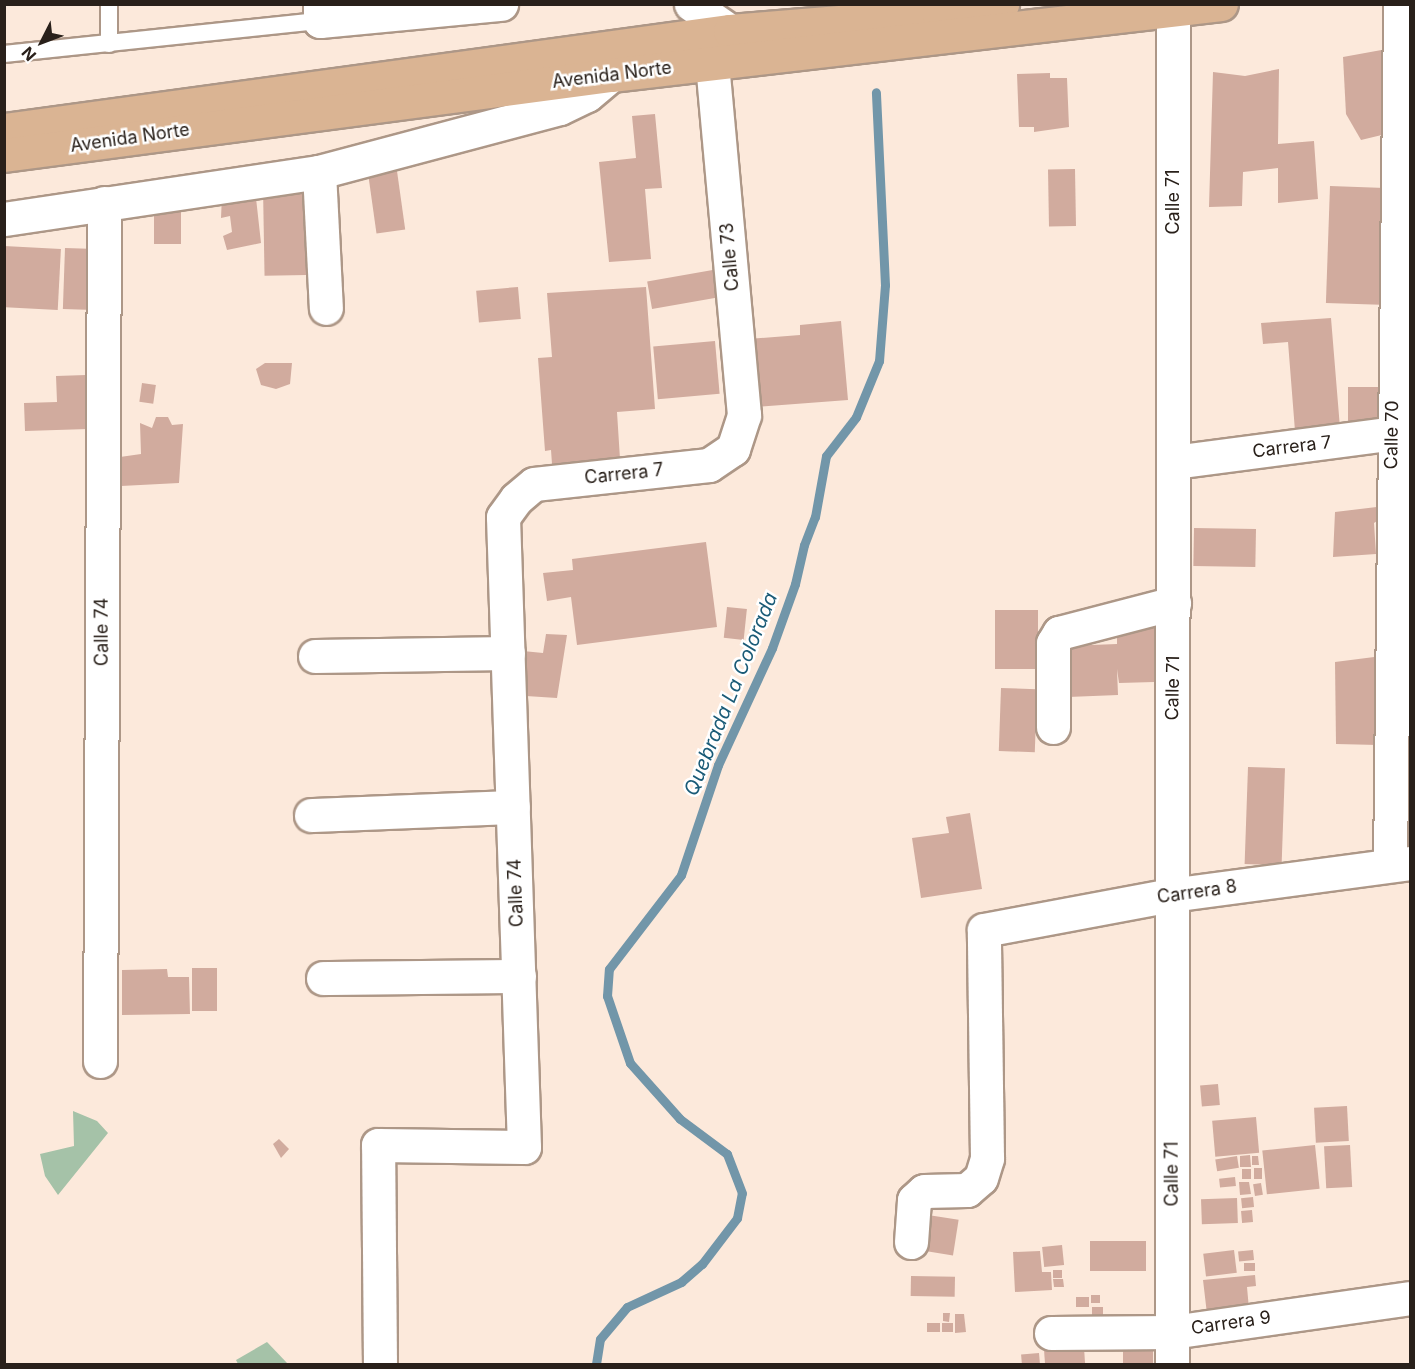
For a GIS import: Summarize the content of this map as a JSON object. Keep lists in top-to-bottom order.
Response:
{
  "streets": {
    "main road": ["Avenida Norte"],
    "street": [
      "Calle 71",
      "Calle 73",
      "Calle 70",
      "Carrera 7",
      "Calle 74",
      "Carrera 8",
      "Carrera 9"
    ]
  },
  "crossings": [
    ["Avenida Norte", "Calle 71"],
    ["Avenida Norte", "Calle 73"],
    ["Calle 71", "Carrera 7"],
    ["Calle 71", "Carrera 8"],
    ["Calle 71", "Carrera 9"],
    ["Calle 73", "Carrera 7"],
    ["Calle 70", "Carrera 7"],
    ["Calle 70", "Carrera 8"],
    ["Carrera 7", "Calle 74"]
  ],
  "water": ["Quebrada La Colorada"],
  "north": "bottom left"
}
